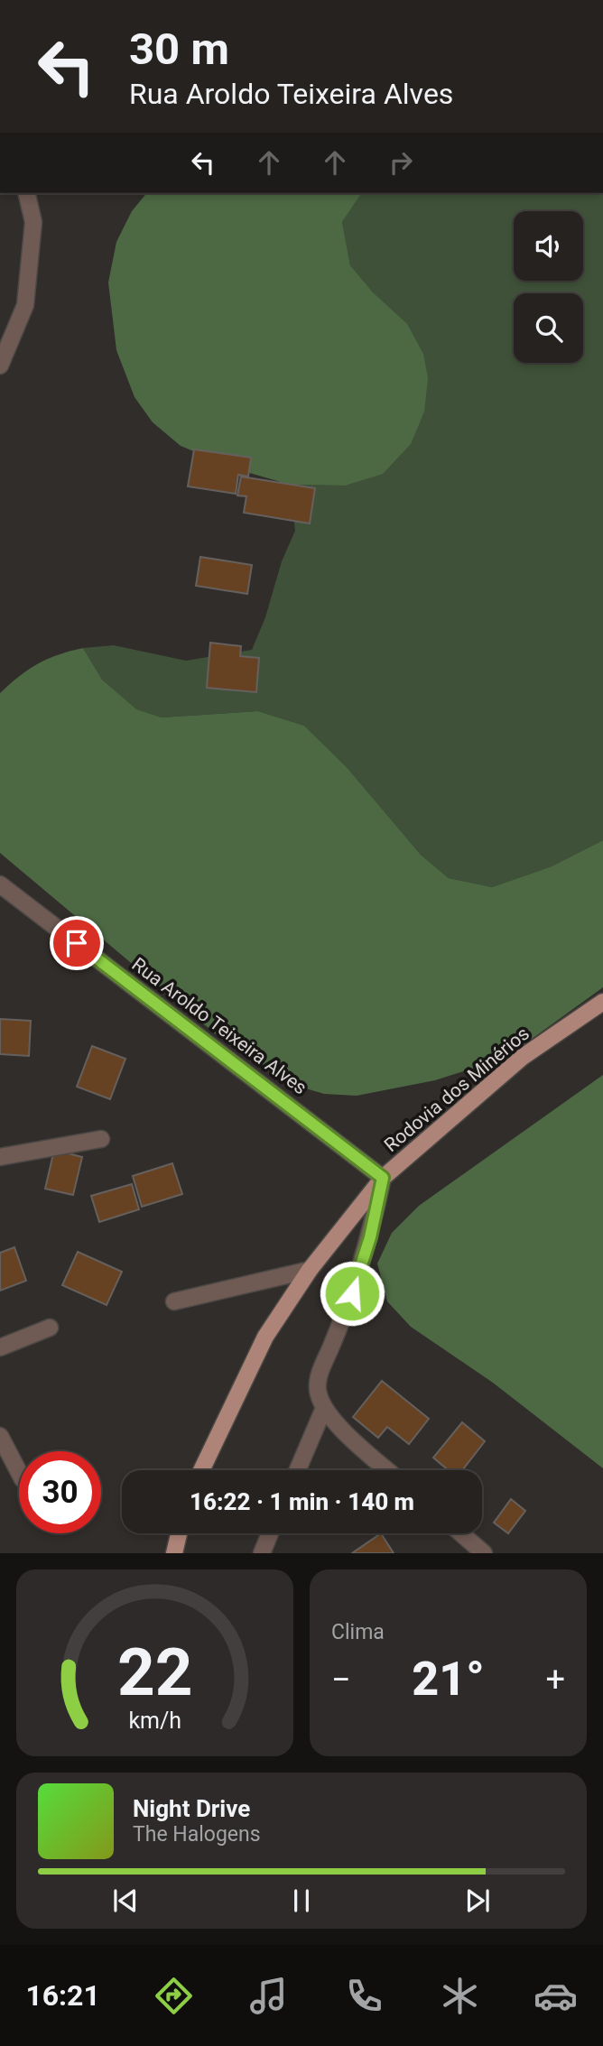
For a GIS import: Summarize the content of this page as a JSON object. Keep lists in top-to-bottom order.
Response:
{
  "streets": {
    "main road": ["Rodovia dos Minérios"],
    "street": ["Rua Aroldo Teixeira Alves"]
  },
  "crossings": [
    ["Rua Aroldo Teixeira Alves", "Rodovia dos Minérios"]
  ],
  "page": {
    "turn": ["30 m", "Rua Aroldo Teixeira Alves"],
    "limit": "30",
    "trip": "16:22 · 1 min · 140 m",
    "tile": "Clima",
    "heat": ["−", "21°", "+"],
    "song": ["Night Drive", "The Halogens"],
    "tabs": "16:21",
    "gauge": ["22", "km/h"]
  }
}
